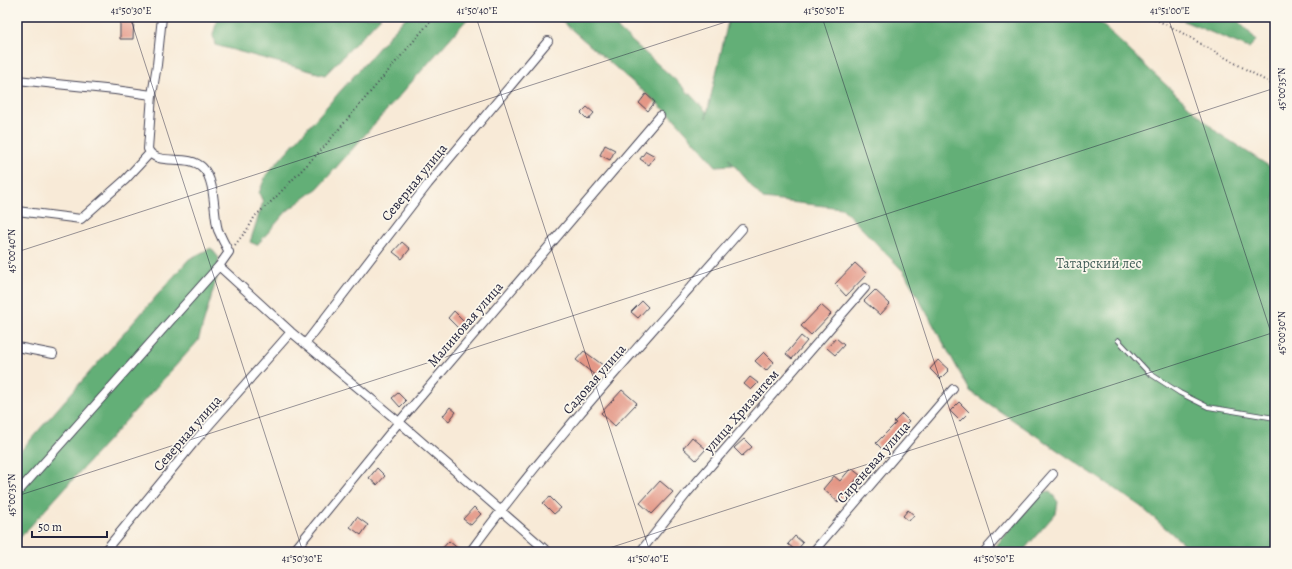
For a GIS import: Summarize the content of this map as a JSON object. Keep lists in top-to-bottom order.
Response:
{
  "streets": {
    "street": [
      "Северная улица",
      "Малиновая улица",
      "Садовая улица",
      "улица Хризантем",
      "Сиреневая улица"
    ]
  },
  "parks": ["Татарский лес"],
  "scale_bar": "50 m",
  "coordinates": [
    "41°50'30\"E",
    "41°50'40\"E",
    "41°50'50\"E",
    "41°51'00\"E",
    "45°00'35\"N",
    "45°00'40\"N",
    "45°00'30\"N"
  ]
}
